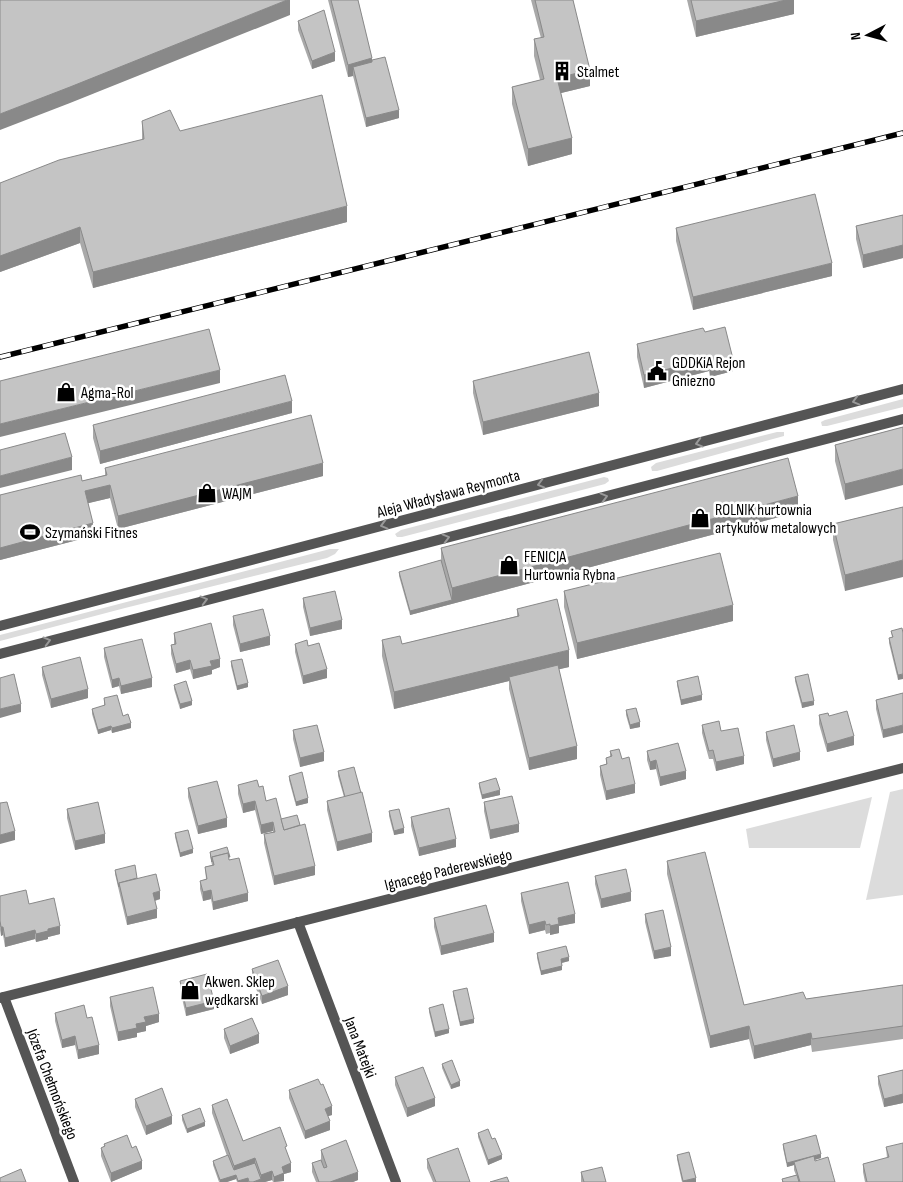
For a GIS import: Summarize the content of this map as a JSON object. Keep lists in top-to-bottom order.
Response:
{
  "streets": {
    "street": [
      "Aleja Władysława Reymonta",
      "Ignacego Paderewskiego",
      "Jana Matejki",
      "Józefa Chełmońskiego"
    ]
  },
  "crossings": [
    ["Ignacego Paderewskiego", "Jana Matejki"],
    ["Ignacego Paderewskiego", "Józefa Chełmońskiego"]
  ],
  "places": {
    "building": ["Stalmet"],
    "public building": ["GDDKiA Rejon Gniezno"],
    "shop": [
      "Agma-Rol",
      "WAJM",
      "ROLNIK hurtownia artykułów metalowych",
      "FENICJA Hurtownia Rybna",
      "Akwen. Sklep wędkarski"
    ],
    "sports": ["Szymański Fitnes"]
  },
  "north": "left"
}
